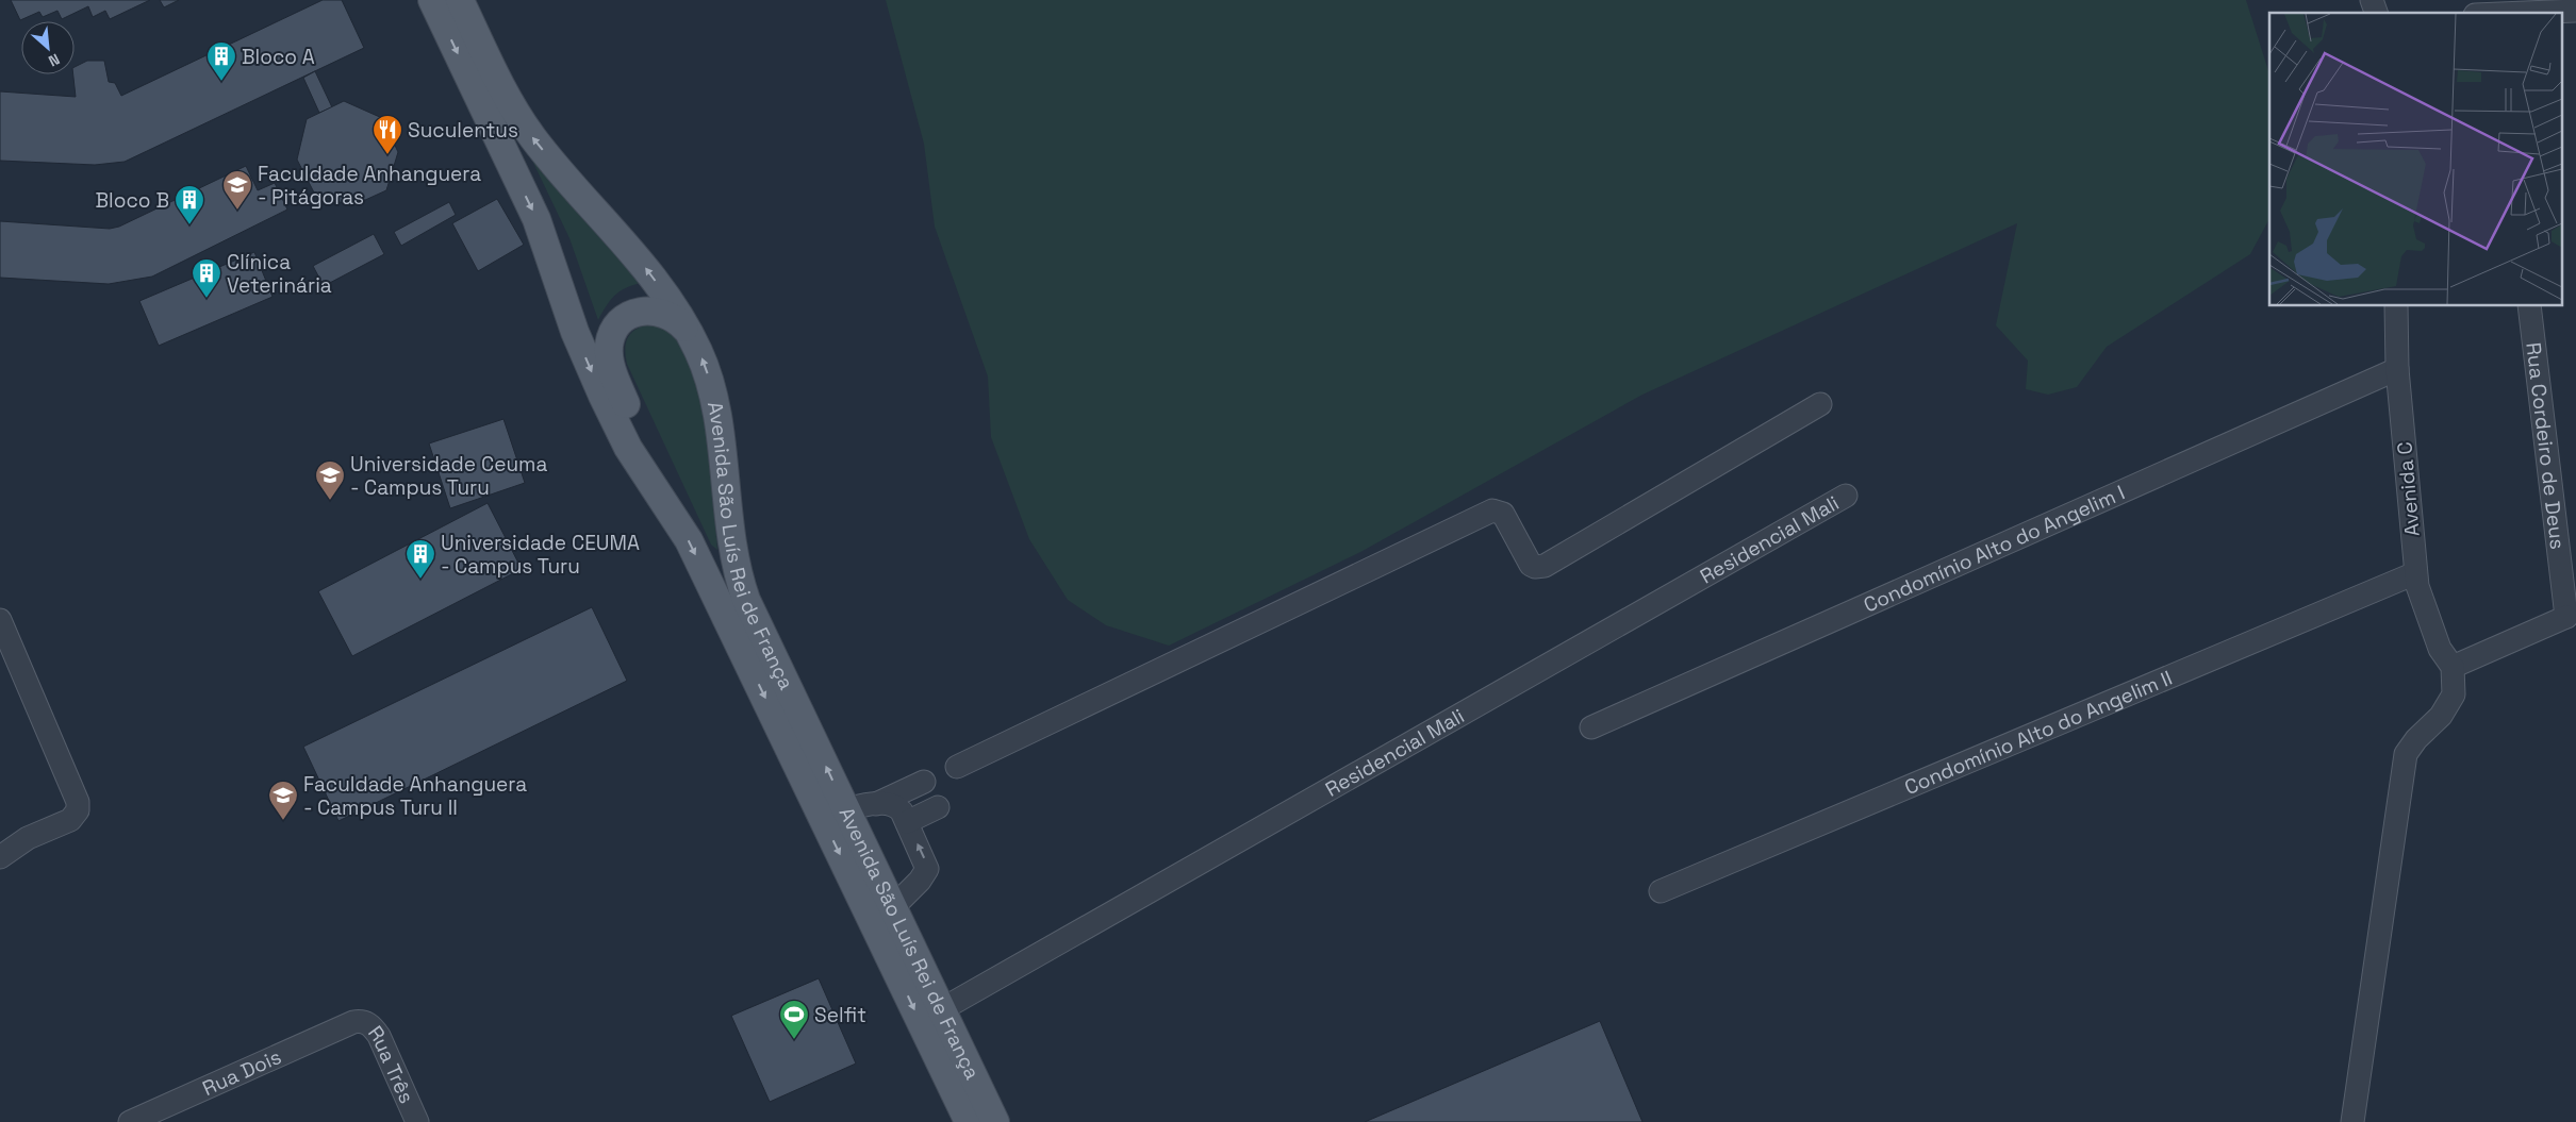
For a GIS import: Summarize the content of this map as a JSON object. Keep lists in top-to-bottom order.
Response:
{
  "streets": {
    "main road": ["Avenida São Luís Rei de França"],
    "street": [
      "Rua Cordeiro de Deus",
      "Avenida C",
      "Residencial Mali",
      "Condomínio Alto do Angelim I",
      "Condomínio Alto do Angelim II",
      "Rua Três",
      "Rua Dois"
    ]
  },
  "crossings": [
    ["Avenida C", "Condomínio Alto do Angelim I"],
    ["Avenida C", "Condomínio Alto do Angelim II"],
    ["Residencial Mali", "Avenida São Luís Rei de França"],
    ["Rua Três", "Rua Dois"]
  ],
  "places": {
    "building": [
      "Bloco A",
      "Bloco B",
      "Clínica Veterinária",
      "Universidade CEUMA - Campus Turu"
    ],
    "restaurant": ["Suculentus"],
    "school or university": ["Faculdade Anhanguera - Pitágoras", "Universidade Ceuma - Campus Turu", "Faculdade Anhanguera - Campus Turu II"],
    "sports": ["Selfit"]
  },
  "north": "bottom right"
}
